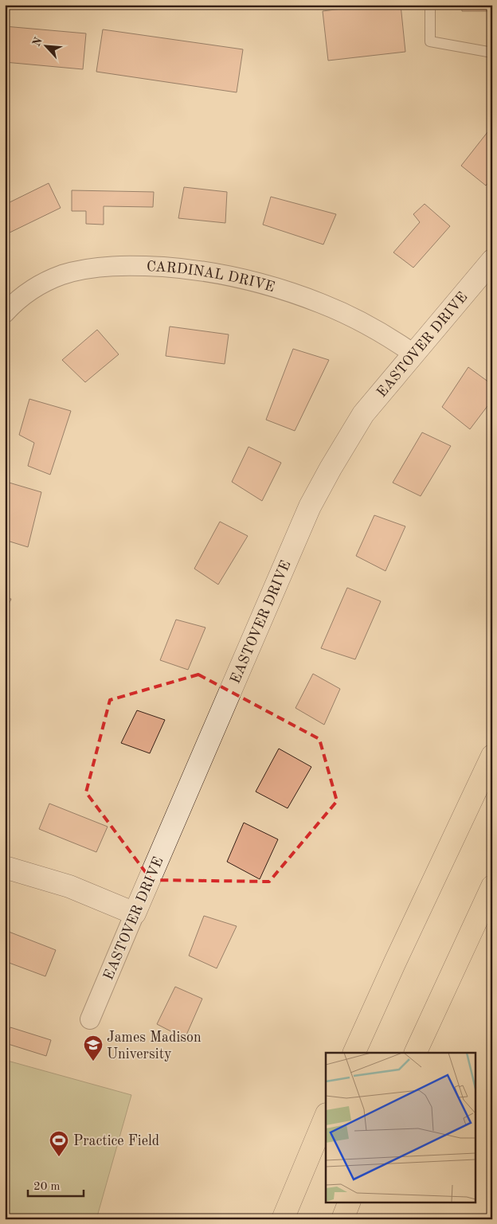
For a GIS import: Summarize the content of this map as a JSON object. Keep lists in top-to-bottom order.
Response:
{
  "streets": {
    "street": ["CARDINAL DRIVE", "EASTOVER DRIVE"]
  },
  "crossings": [
    ["CARDINAL DRIVE", "EASTOVER DRIVE"]
  ],
  "places": {
    "school or university": ["James Madison University"],
    "sports": ["Practice Field"]
  },
  "scale_bar": "20 m",
  "north": "top left"
}
